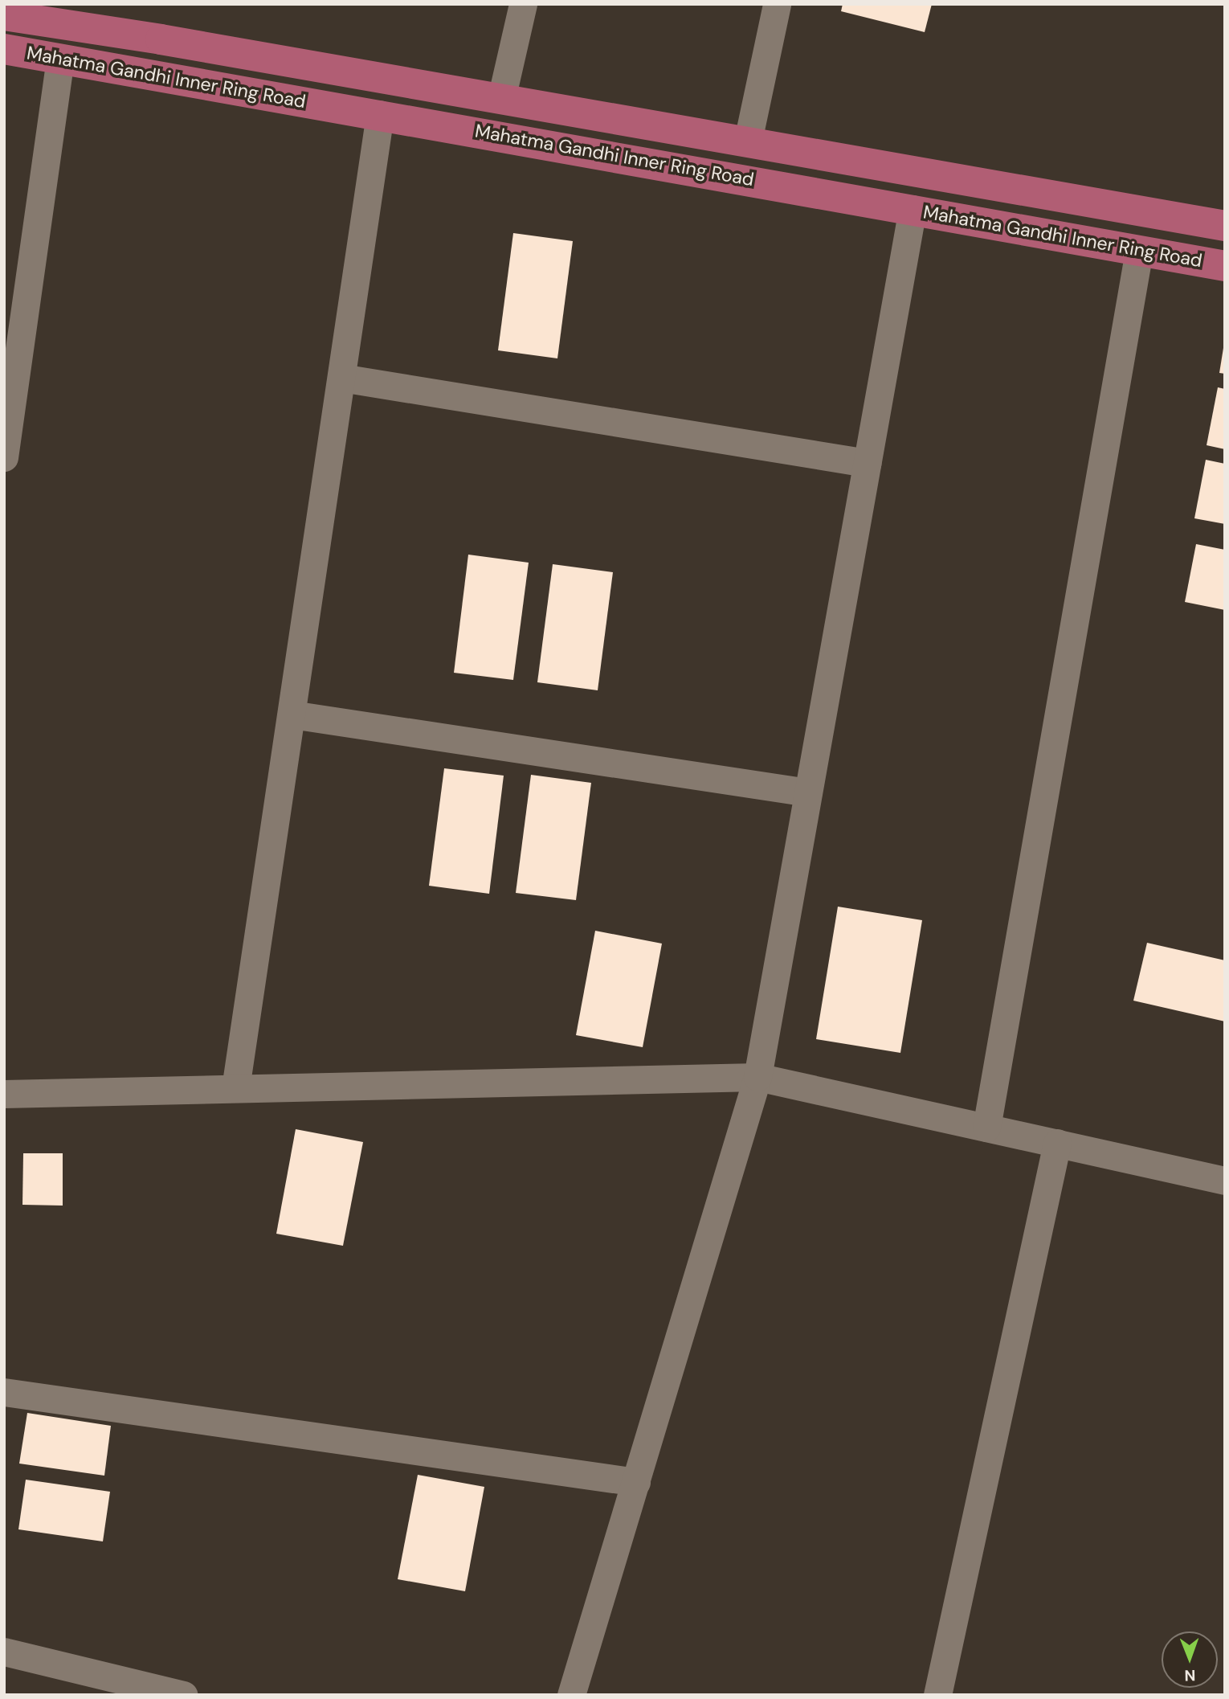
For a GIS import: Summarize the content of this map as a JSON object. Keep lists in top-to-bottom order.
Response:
{
  "streets": {
    "main road": ["Mahatma Gandhi Inner Ring Road"]
  },
  "north": "bottom"
}
